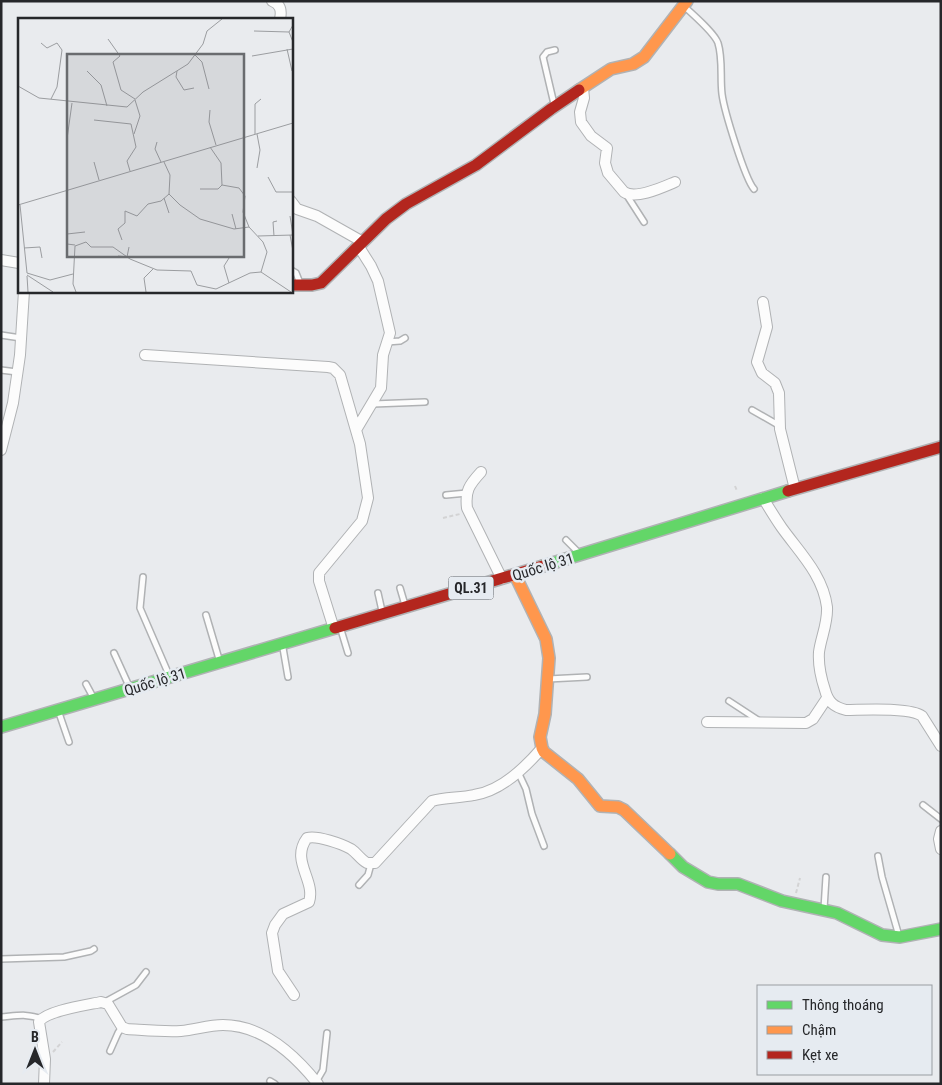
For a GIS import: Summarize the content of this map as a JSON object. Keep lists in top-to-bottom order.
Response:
{
  "streets": {
    "main road": ["Quốc lộ 31", "QL.31"]
  },
  "legend": ["Thông thoáng", "Chậm", "Kẹt xe"],
  "north": "top"
}
